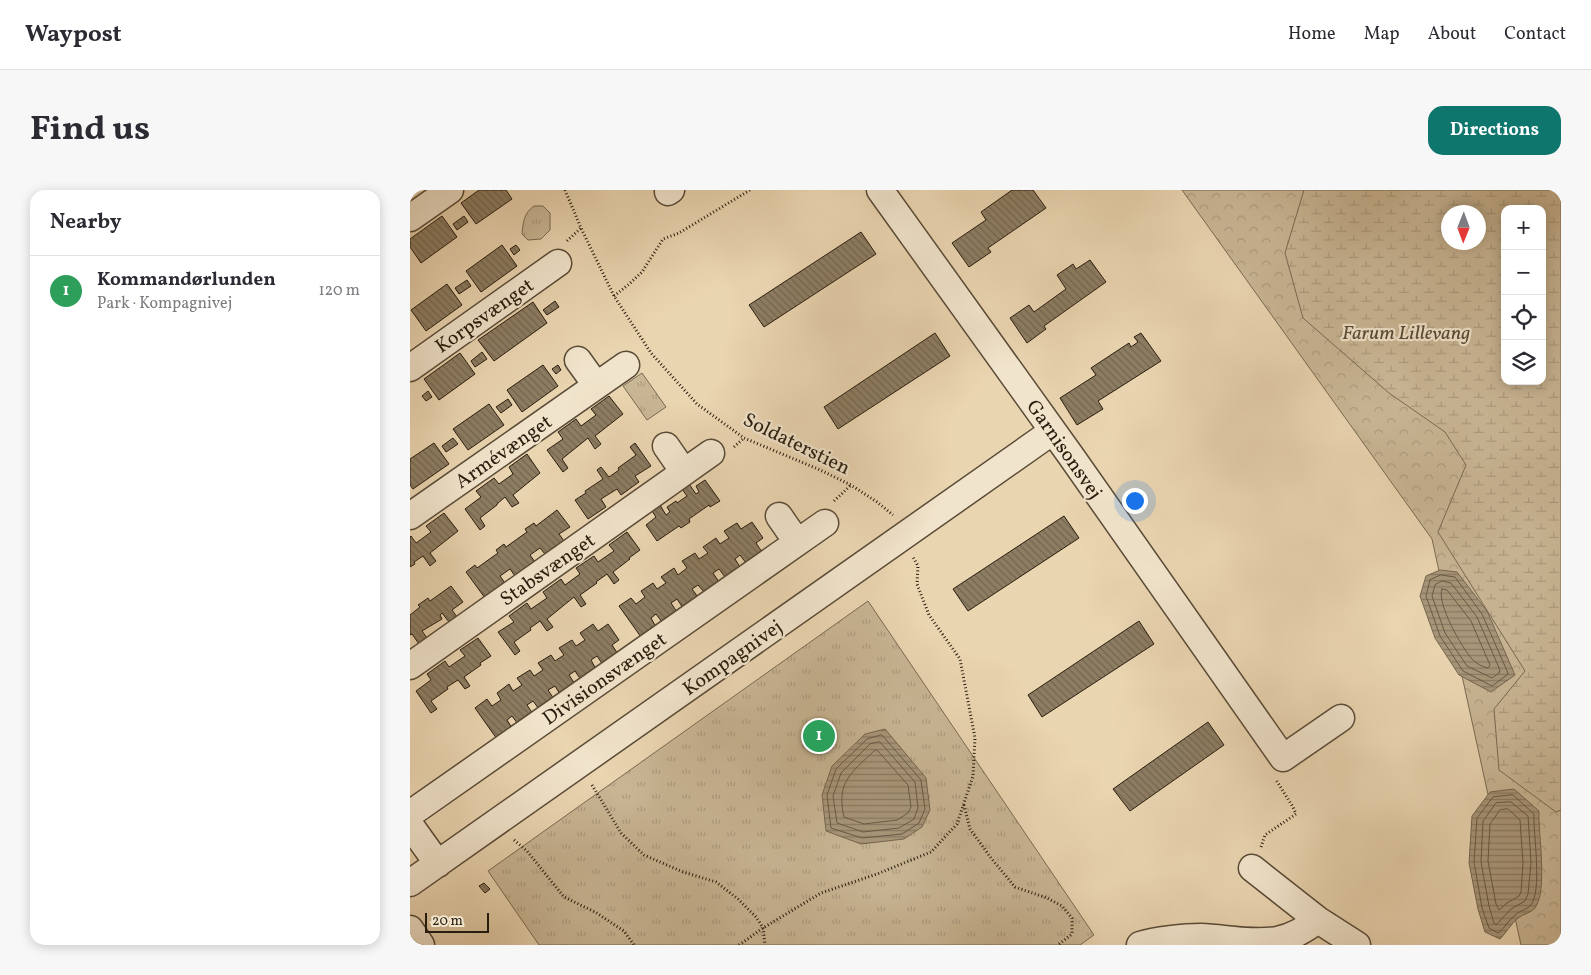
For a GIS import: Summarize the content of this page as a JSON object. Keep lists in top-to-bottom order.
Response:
{
  "streets": {
    "street": [
      "Korpsvænget",
      "Garnisonsvej",
      "Armévænget",
      "Stabsvænget",
      "Kompagnivej",
      "Divisionsvænget"
    ],
    "path": ["Soldaterstien"]
  },
  "crossings": [
    ["Garnisonsvej", "Kompagnivej"]
  ],
  "parks": ["Farum Lillevang"],
  "scale_bar": "20 m",
  "north": "bottom",
  "page": {
    "header": "Waypost",
    "nav": [
      "Home",
      "Map",
      "About",
      "Contact"
    ],
    "title": "Find us",
    "buttons": "Directions",
    "heading": "Nearby",
    "map_buttons": ["+", "−"],
    "list": [
      {
        "mark": "1",
        "name": "Kommandørlunden",
        "note": "Park · Kompagnivej",
        "value": "120 m"
      }
    ],
    "pins": "1",
    "scale": "20 m"
  }
}
